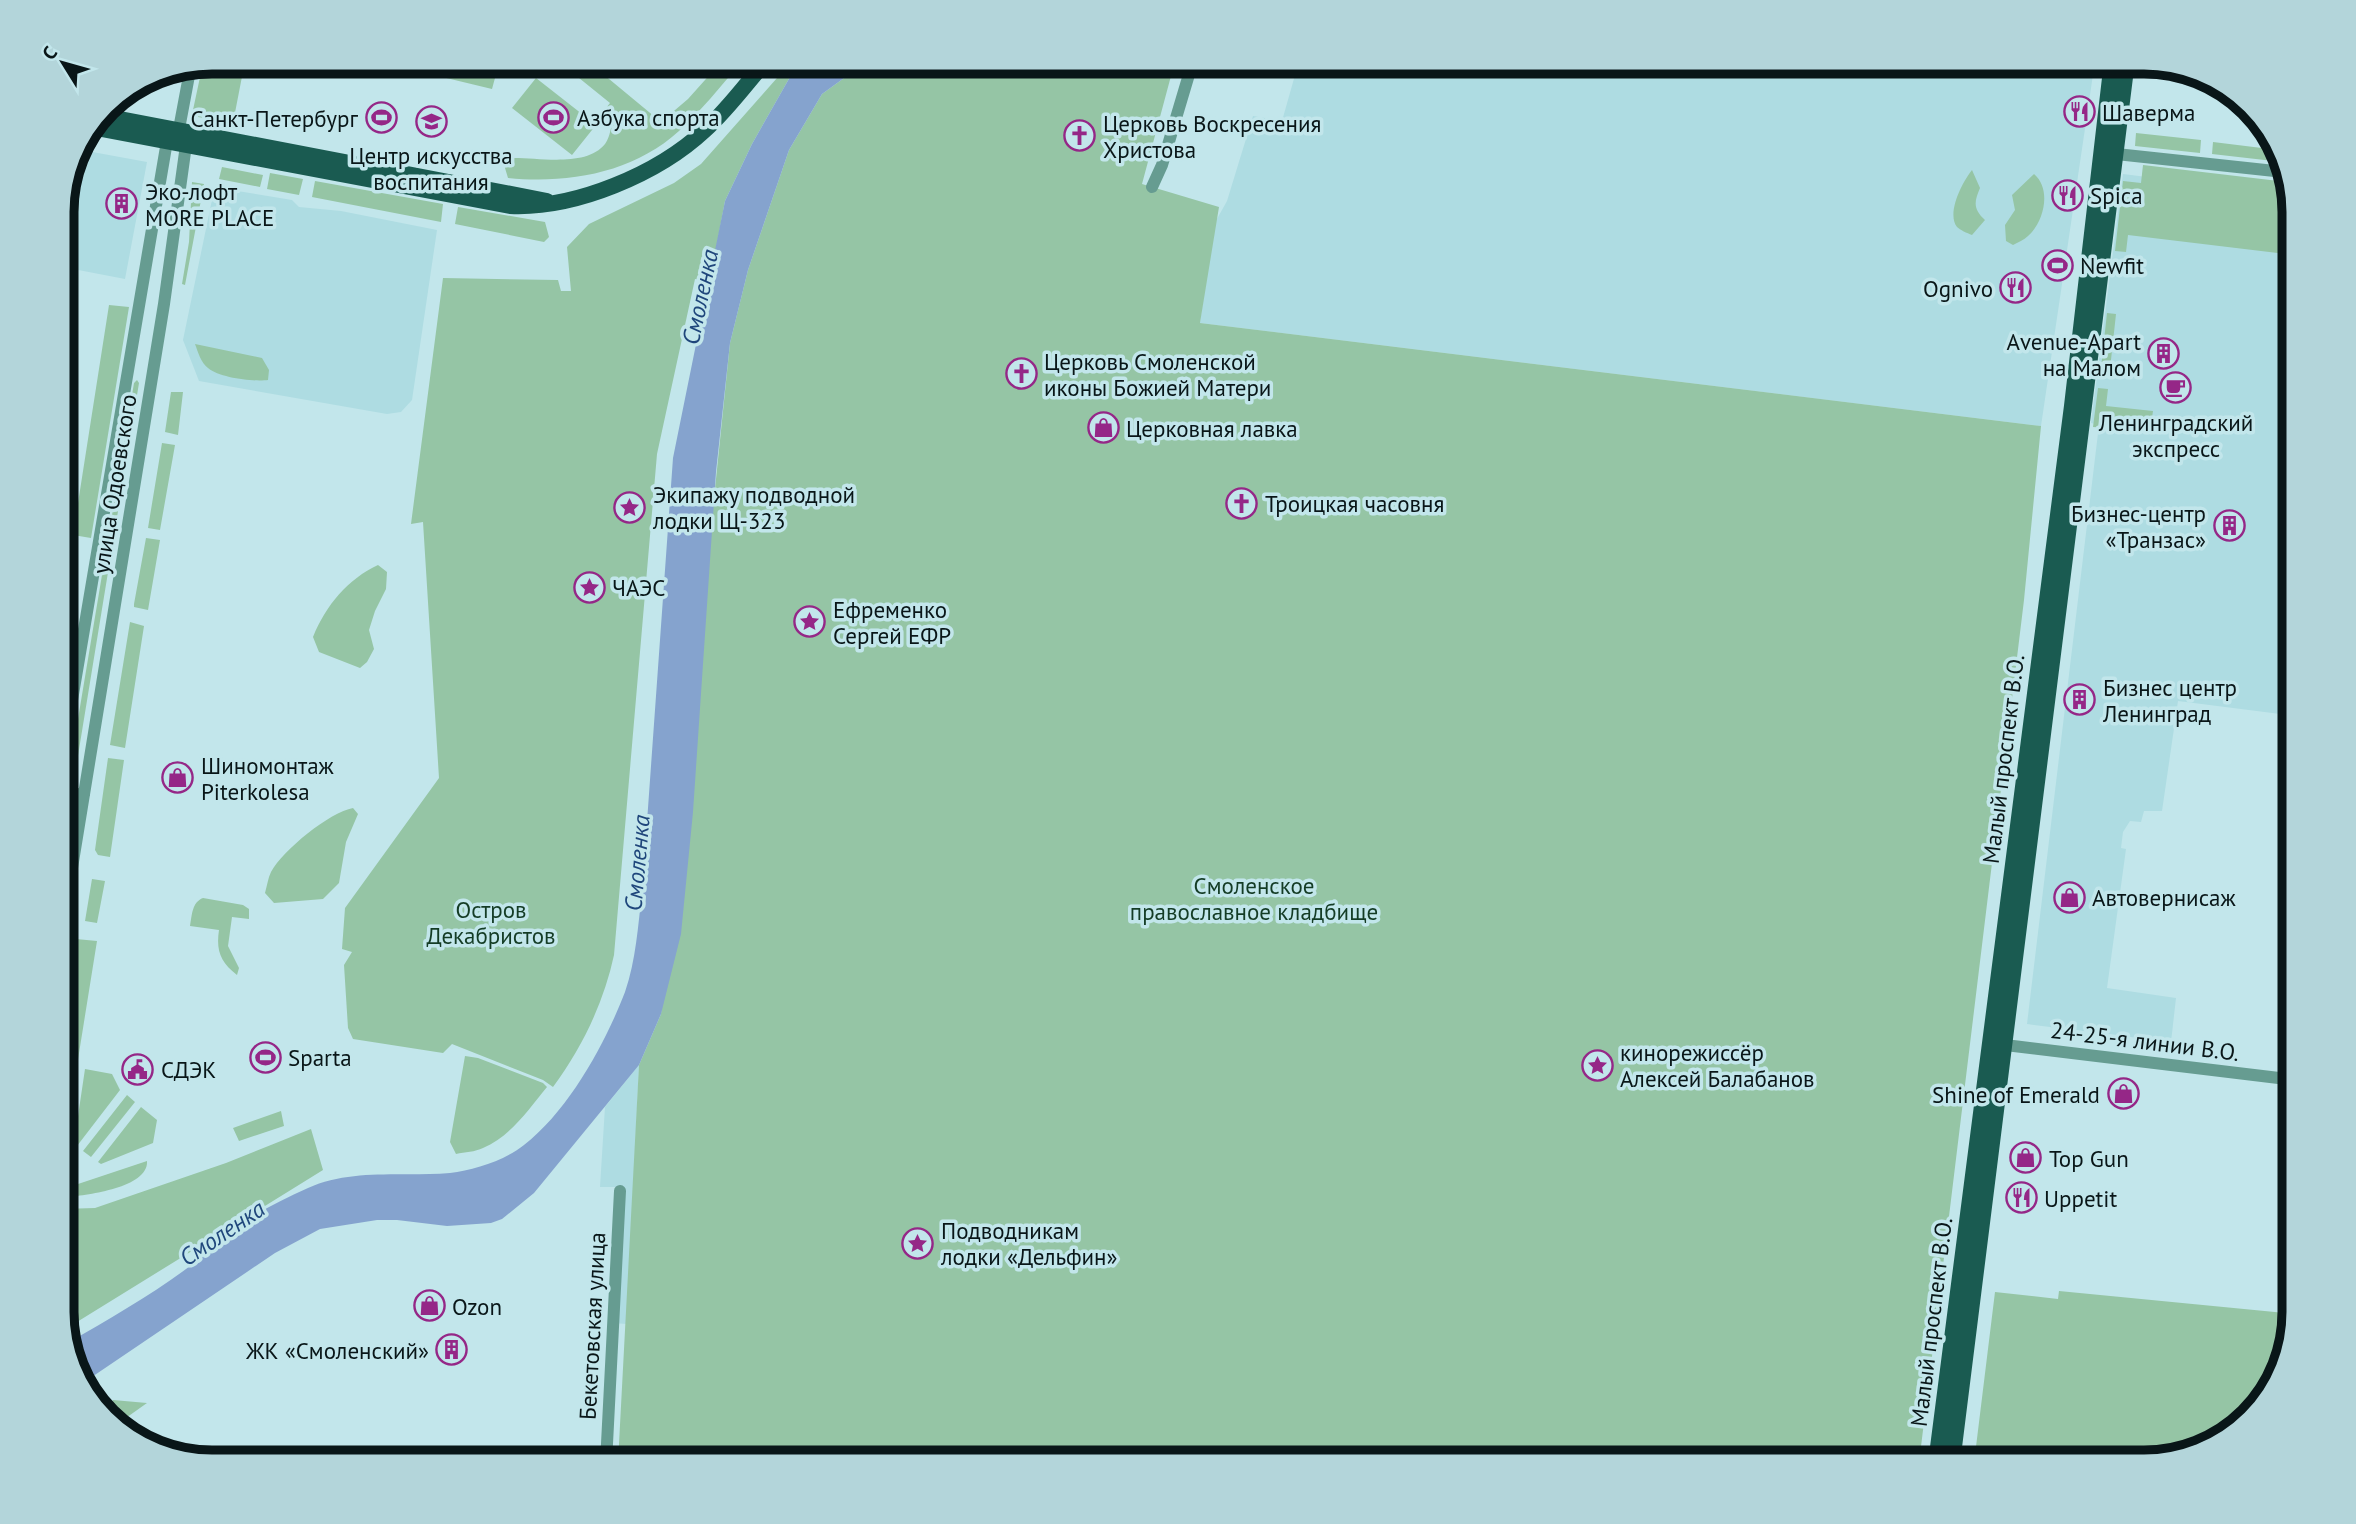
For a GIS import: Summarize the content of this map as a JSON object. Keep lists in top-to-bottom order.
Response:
{
  "streets": {
    "main road": ["Малый проспект В.О."],
    "street": ["улица Одоевского", "24-25-я линии В.О.", "Бекетовская улица"]
  },
  "crossings": [
    ["Малый проспект В.О.", "24-25-я линии В.О."]
  ],
  "water": ["Смоленка"],
  "parks": ["Смоленское православное кладбище", "Остров Декабристов"],
  "places": {
    "restaurant": [
      "Шаверма",
      "Spica",
      "Ognivo",
      "Uppetit"
    ],
    "sports": [
      "Азбука спорта",
      "Санкт-Петербург",
      "Newfit",
      "Sparta"
    ],
    "school or university": ["Центр искусства воспитания"],
    "church": ["Церковь Воскресения Христова", "Церковь Смоленской иконы Божией Матери", "Троицкая часовня"],
    "building": [
      "Эко-лофт MORE PLACE",
      "Аvenue-Apart на Малом",
      "Бизнес-центр «Транзас»",
      "Бизнес центр Ленинград",
      "ЖК «Смоленский»"
    ],
    "cafe": ["Ленинградский экспресс"],
    "shop": [
      "Церковная лавка",
      "Шиномонтаж Piterkolesa",
      "Автовернисаж",
      "Shine of Emerald",
      "Top Gun",
      "Ozon"
    ],
    "place": [
      "Экипажу подводной лодки Щ-323",
      "ЧАЭС",
      "Ефременко Сергей ЕФР",
      "кинорежиссёр Алексей Балабанов",
      "Подводникам лодки «Дельфин»"
    ],
    "public building": ["СДЭК"]
  },
  "north": "top left"
}
